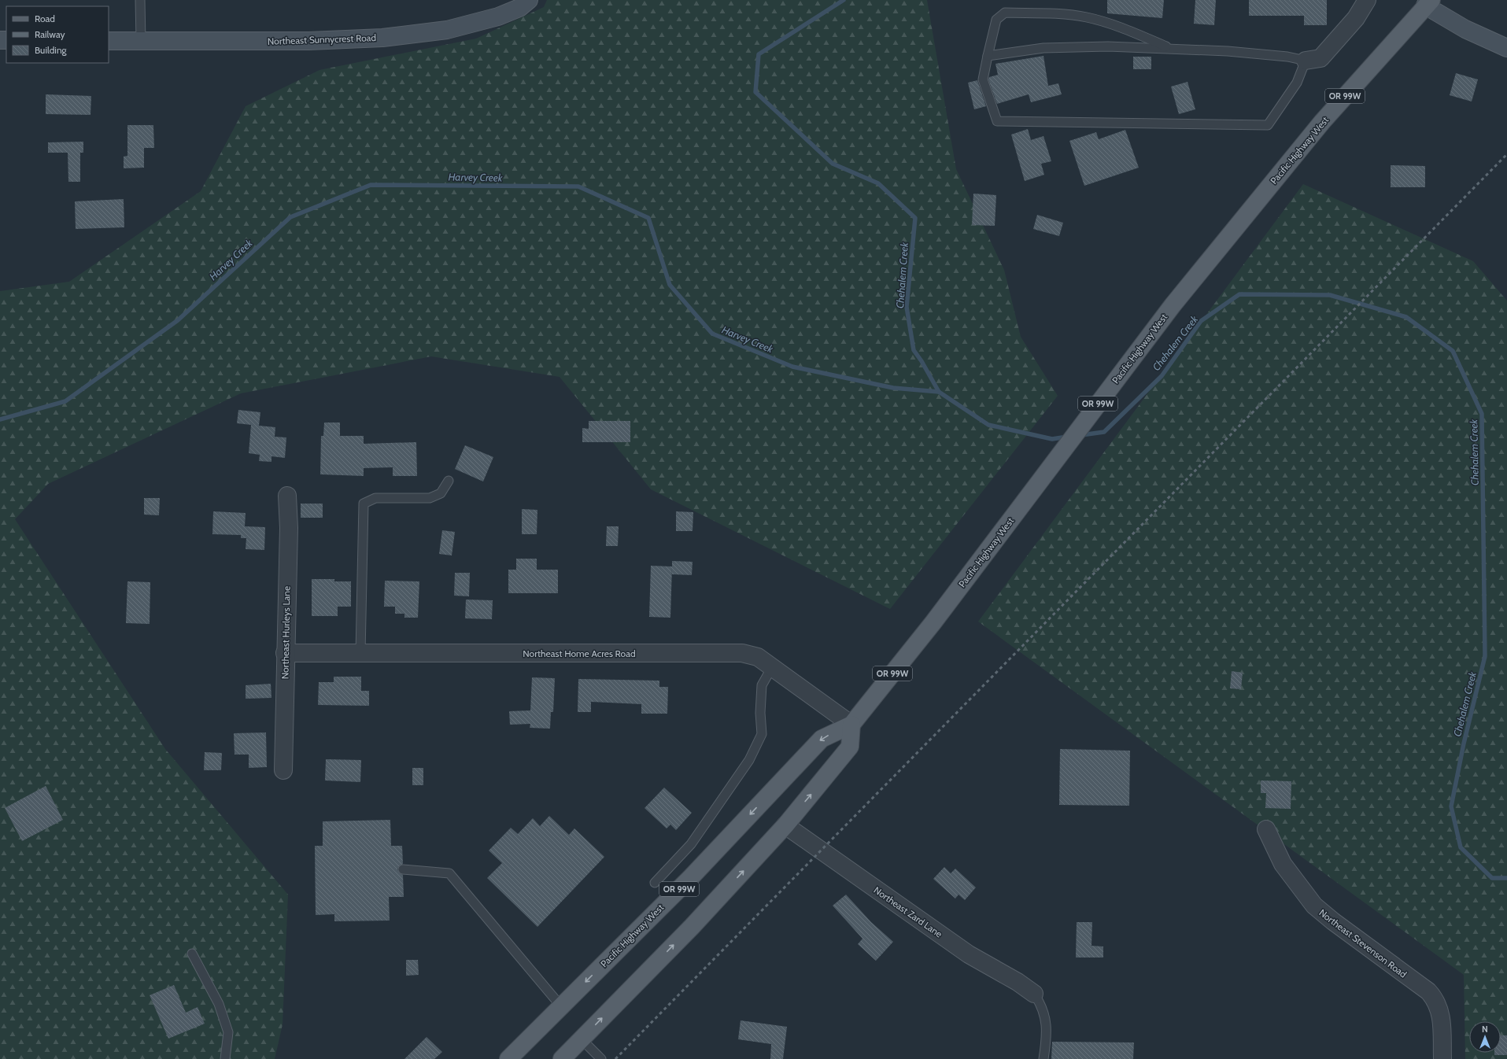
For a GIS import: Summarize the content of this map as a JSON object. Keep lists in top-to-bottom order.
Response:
{
  "streets": {
    "main road": ["OR 99W", "Pacific Highway West"],
    "street": [
      "Northeast Sunnycrest Road",
      "Northeast Hurleys Lane",
      "Northeast Home Acres Road",
      "Northeast Zard Lane",
      "Northeast Stevenson Road"
    ]
  },
  "crossings": [
    ["Pacific Highway West", "Northeast Home Acres Road"],
    ["Northeast Hurleys Lane", "Northeast Home Acres Road"]
  ],
  "water": ["Harvey Creek", "Chehalem Creek"],
  "legend": ["Road", "Railway", "Building"],
  "north": "top"
}
